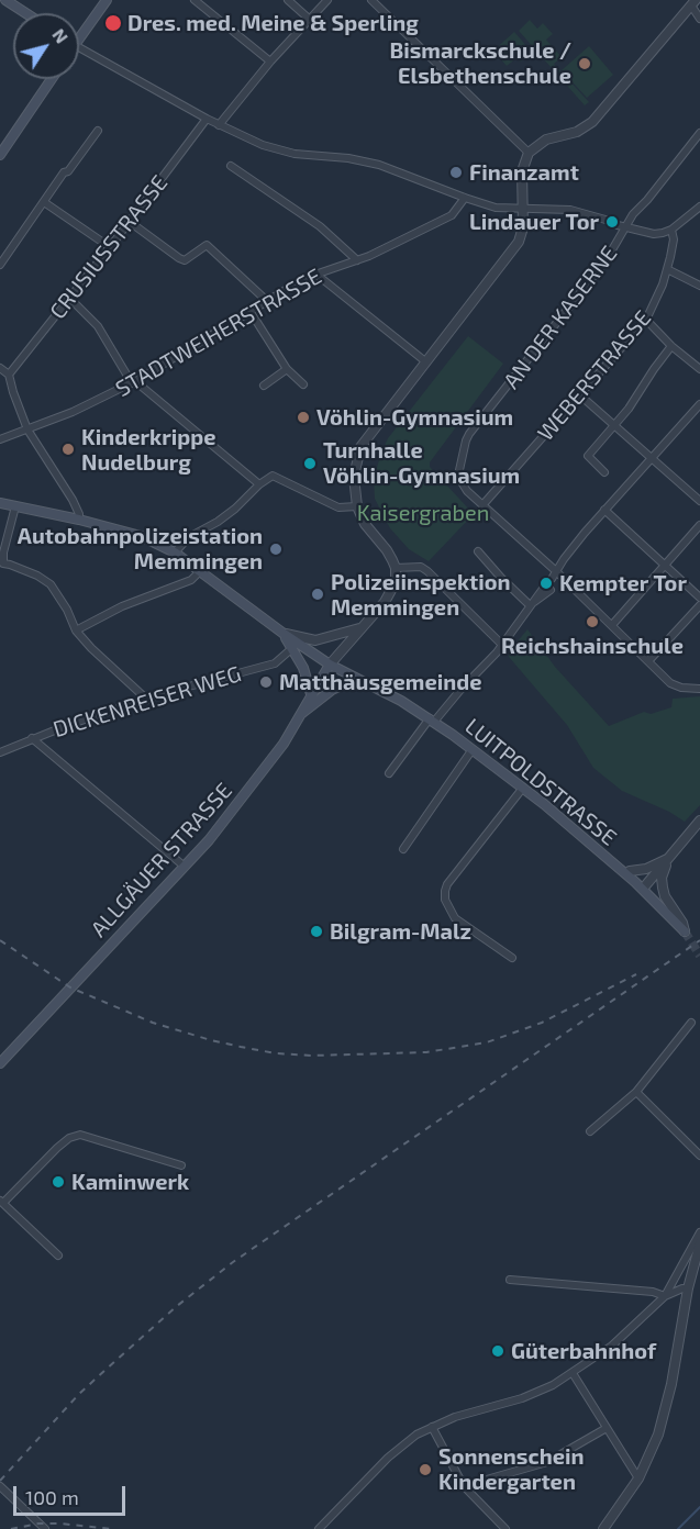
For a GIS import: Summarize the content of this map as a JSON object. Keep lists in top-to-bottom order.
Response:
{
  "streets": {
    "main road": ["LUITPOLDSTRASSE", "ALLGÄUER STRASSE"],
    "street": [
      "CRUSIUSSTRASSE",
      "AN DER KASERNE",
      "STADTWEIHERSTRASSE",
      "WEBERSTRASSE",
      "DICKENREISER WEG"
    ]
  },
  "crossings": [
    ["AN DER KASERNE", "WEBERSTRASSE"],
    ["LUITPOLDSTRASSE", "ALLGÄUER STRASSE"]
  ],
  "parks": ["Kaisergraben"],
  "places": [
    "Dres. med. Meine & Sperling",
    "Bismarckschule / Elsbethenschule",
    "Finanzamt",
    "Lindauer Tor",
    "Vöhlin-Gymnasium",
    "Kinderkrippe Nudelburg",
    "Turnhalle Vöhlin-Gymnasium",
    "Autobahnpolizeistation Memmingen",
    "Kempter Tor",
    "Polizeiinspektion Memmingen",
    "Reichshainschule",
    "Matthäusgemeinde",
    "Bilgram-Malz",
    "Kaminwerk",
    "Güterbahnhof",
    "Sonnenschein Kindergarten"
  ],
  "scale_bar": "100 m",
  "north": "top right"
}
